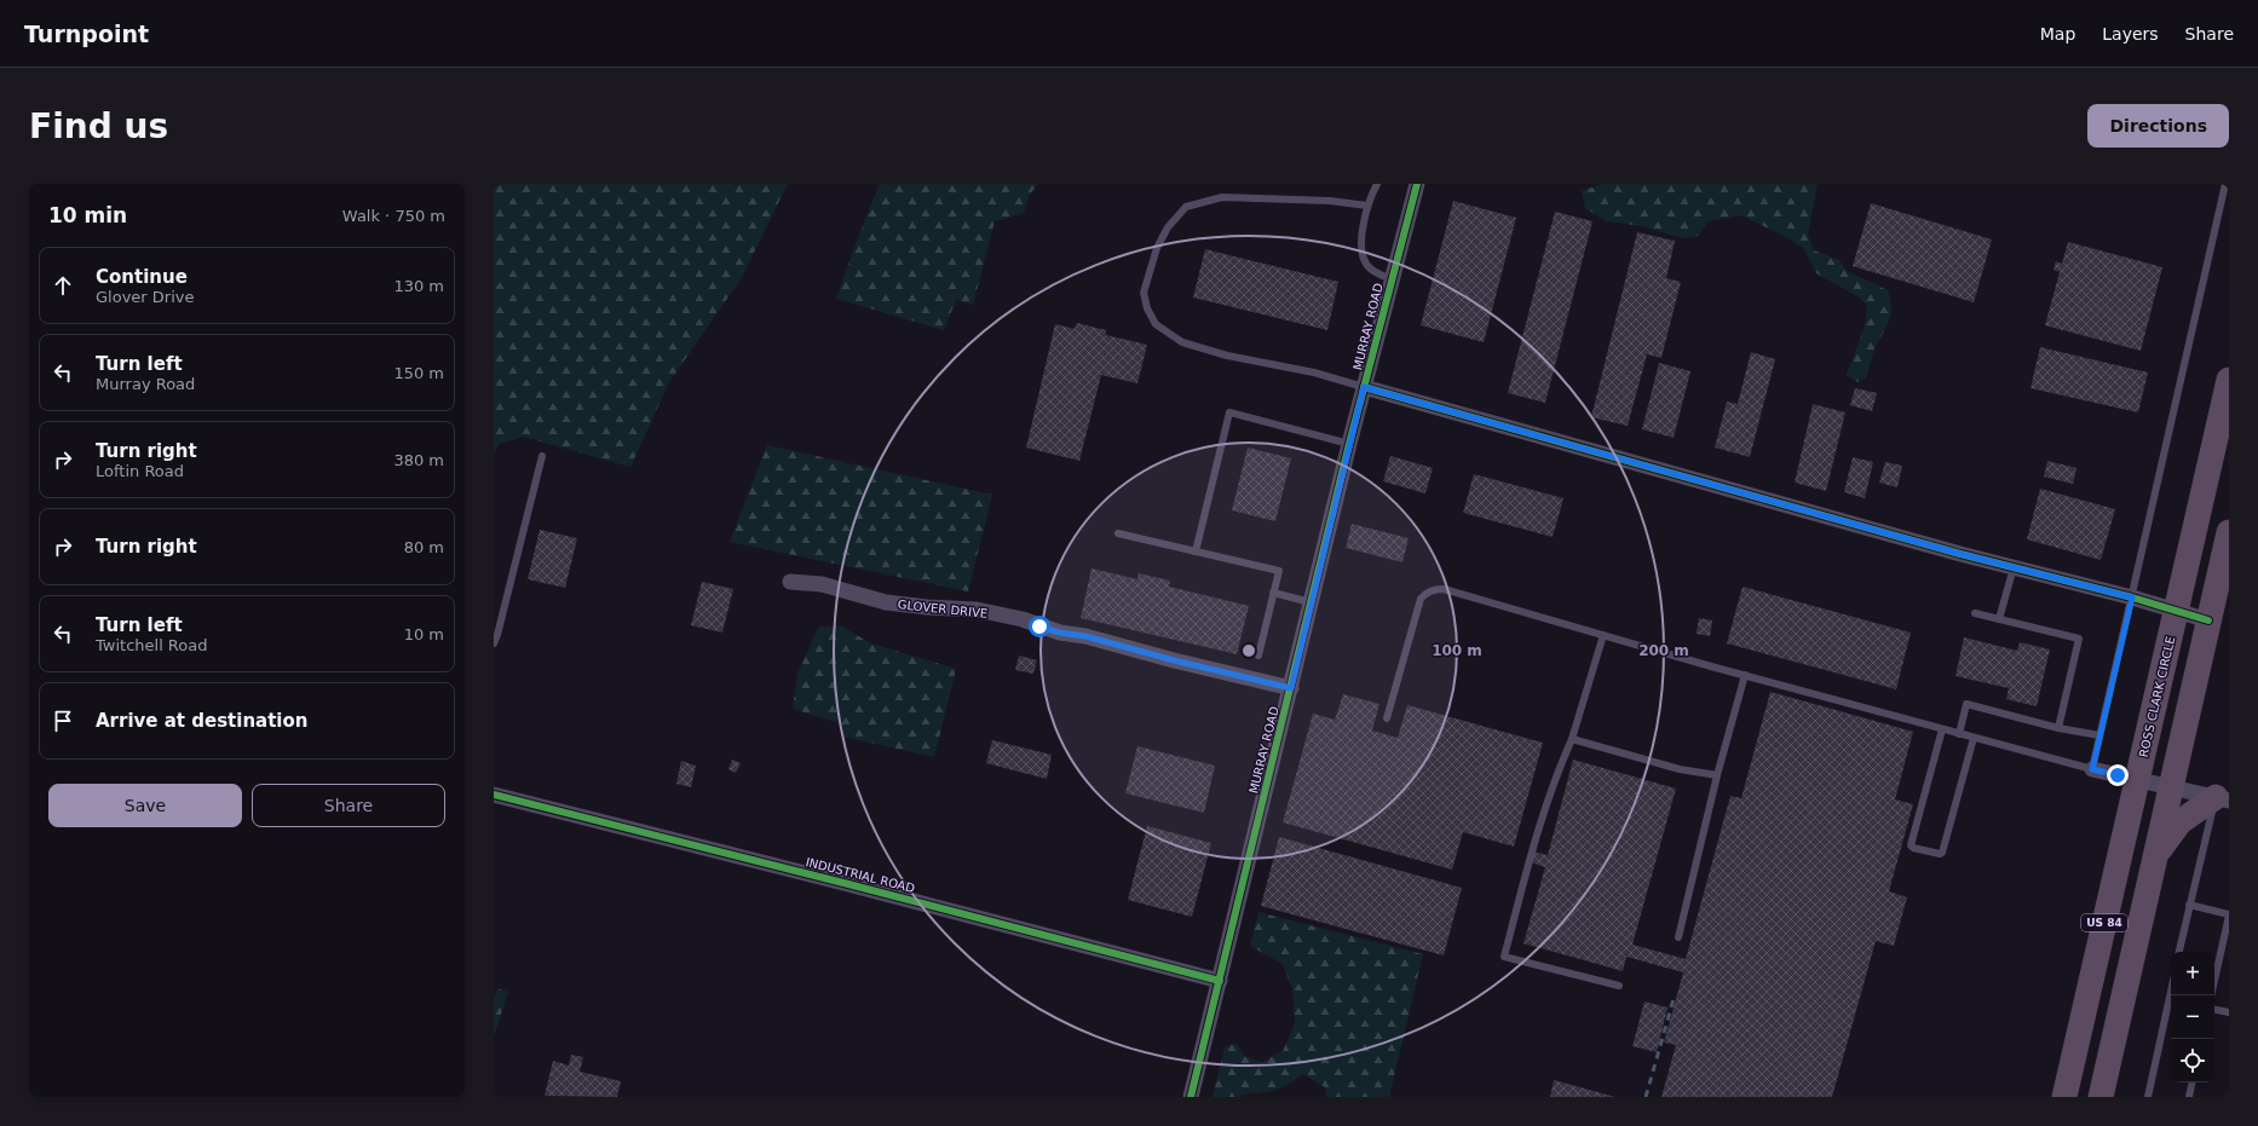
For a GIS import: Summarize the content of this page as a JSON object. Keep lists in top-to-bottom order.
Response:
{
  "streets": {
    "highway": ["ROSS CLARK CIRCLE", "US 84"],
    "street": ["MURRAY ROAD", "GLOVER DRIVE", "INDUSTRIAL ROAD"]
  },
  "crossings": [
    ["MURRAY ROAD", "GLOVER DRIVE"],
    ["MURRAY ROAD", "INDUSTRIAL ROAD"]
  ],
  "page": {
    "header": "Turnpoint",
    "nav": ["Map", "Layers", "Share"],
    "buttons": [
      "Directions",
      ["Save", "Share"]
    ],
    "title": "Find us",
    "heading": ["10 min", "Walk · 750 m"],
    "list": [
      ["Continue", "Glover Drive", "130 m"],
      ["Turn left", "Murray Road", "150 m"],
      ["Turn right", "Loftin Road", "380 m"],
      ["Turn right", "80 m"],
      ["Turn left", "Twitchell Road", "10 m"],
      "Arrive at destination"
    ],
    "map_buttons": ["+", "−"]
  },
  "rings": ["100 m", "200 m"]
}
